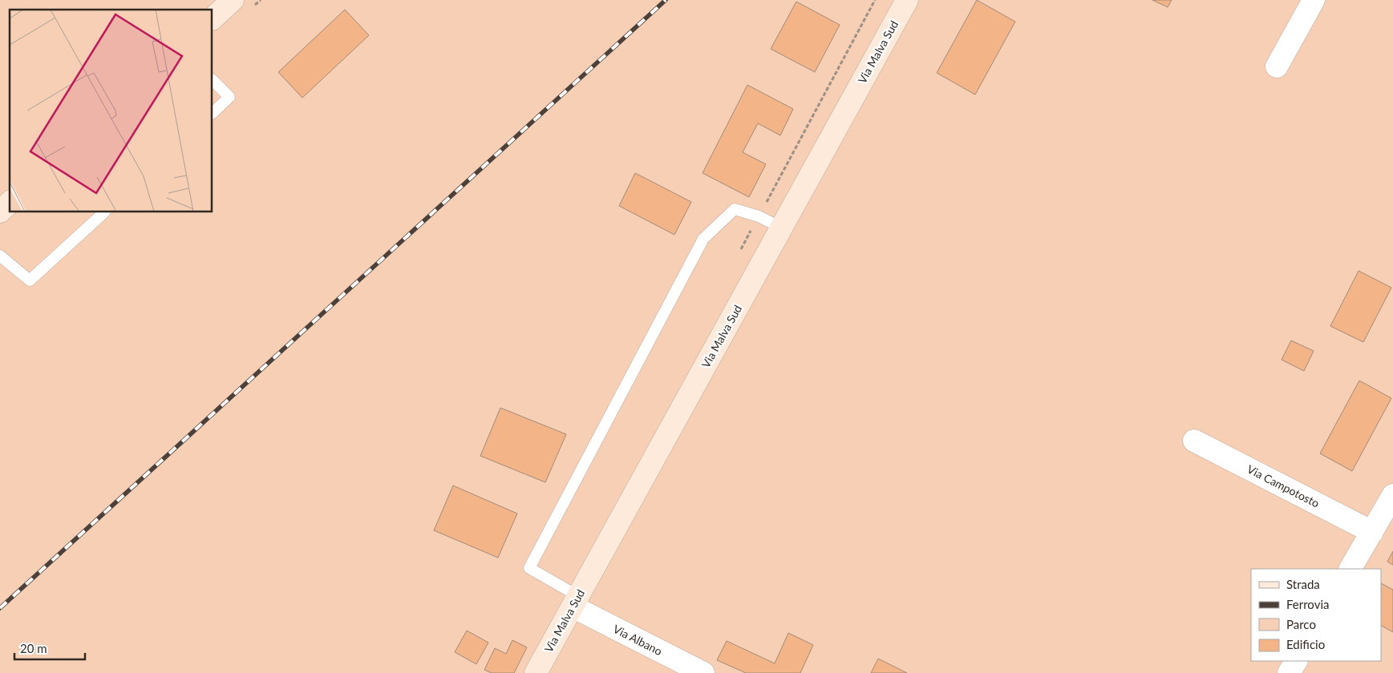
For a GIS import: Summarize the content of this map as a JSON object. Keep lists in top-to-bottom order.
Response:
{
  "streets": {
    "street": ["Via Malva Sud", "Via Campotosto", "Via Albano"]
  },
  "crossings": [
    ["Via Malva Sud", "Via Albano"]
  ],
  "legend": [
    "Strada",
    "Ferrovia",
    "Parco",
    "Edificio"
  ],
  "scale_bar": "20 m"
}
